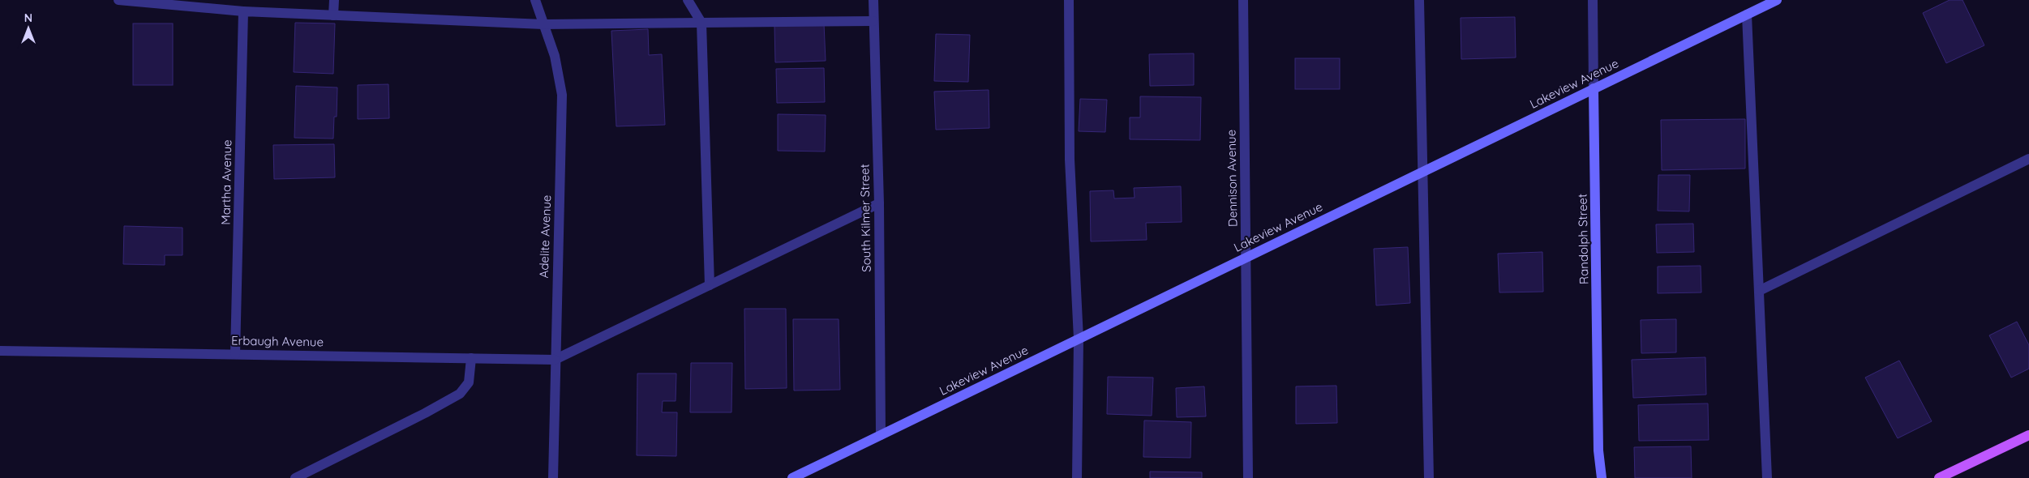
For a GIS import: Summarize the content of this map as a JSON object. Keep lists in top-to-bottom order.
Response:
{
  "streets": {
    "street": [
      "Lakeview Avenue",
      "Dennison Avenue",
      "Martha Avenue",
      "South Kilmer Street",
      "Adelite Avenue",
      "Randolph Street",
      "Erbaugh Avenue"
    ]
  },
  "crossings": [
    ["Lakeview Avenue", "Dennison Avenue"],
    ["Lakeview Avenue", "South Kilmer Street"],
    ["Lakeview Avenue", "Randolph Street"],
    ["Martha Avenue", "Erbaugh Avenue"],
    ["Adelite Avenue", "Erbaugh Avenue"]
  ],
  "north": "top"
}
